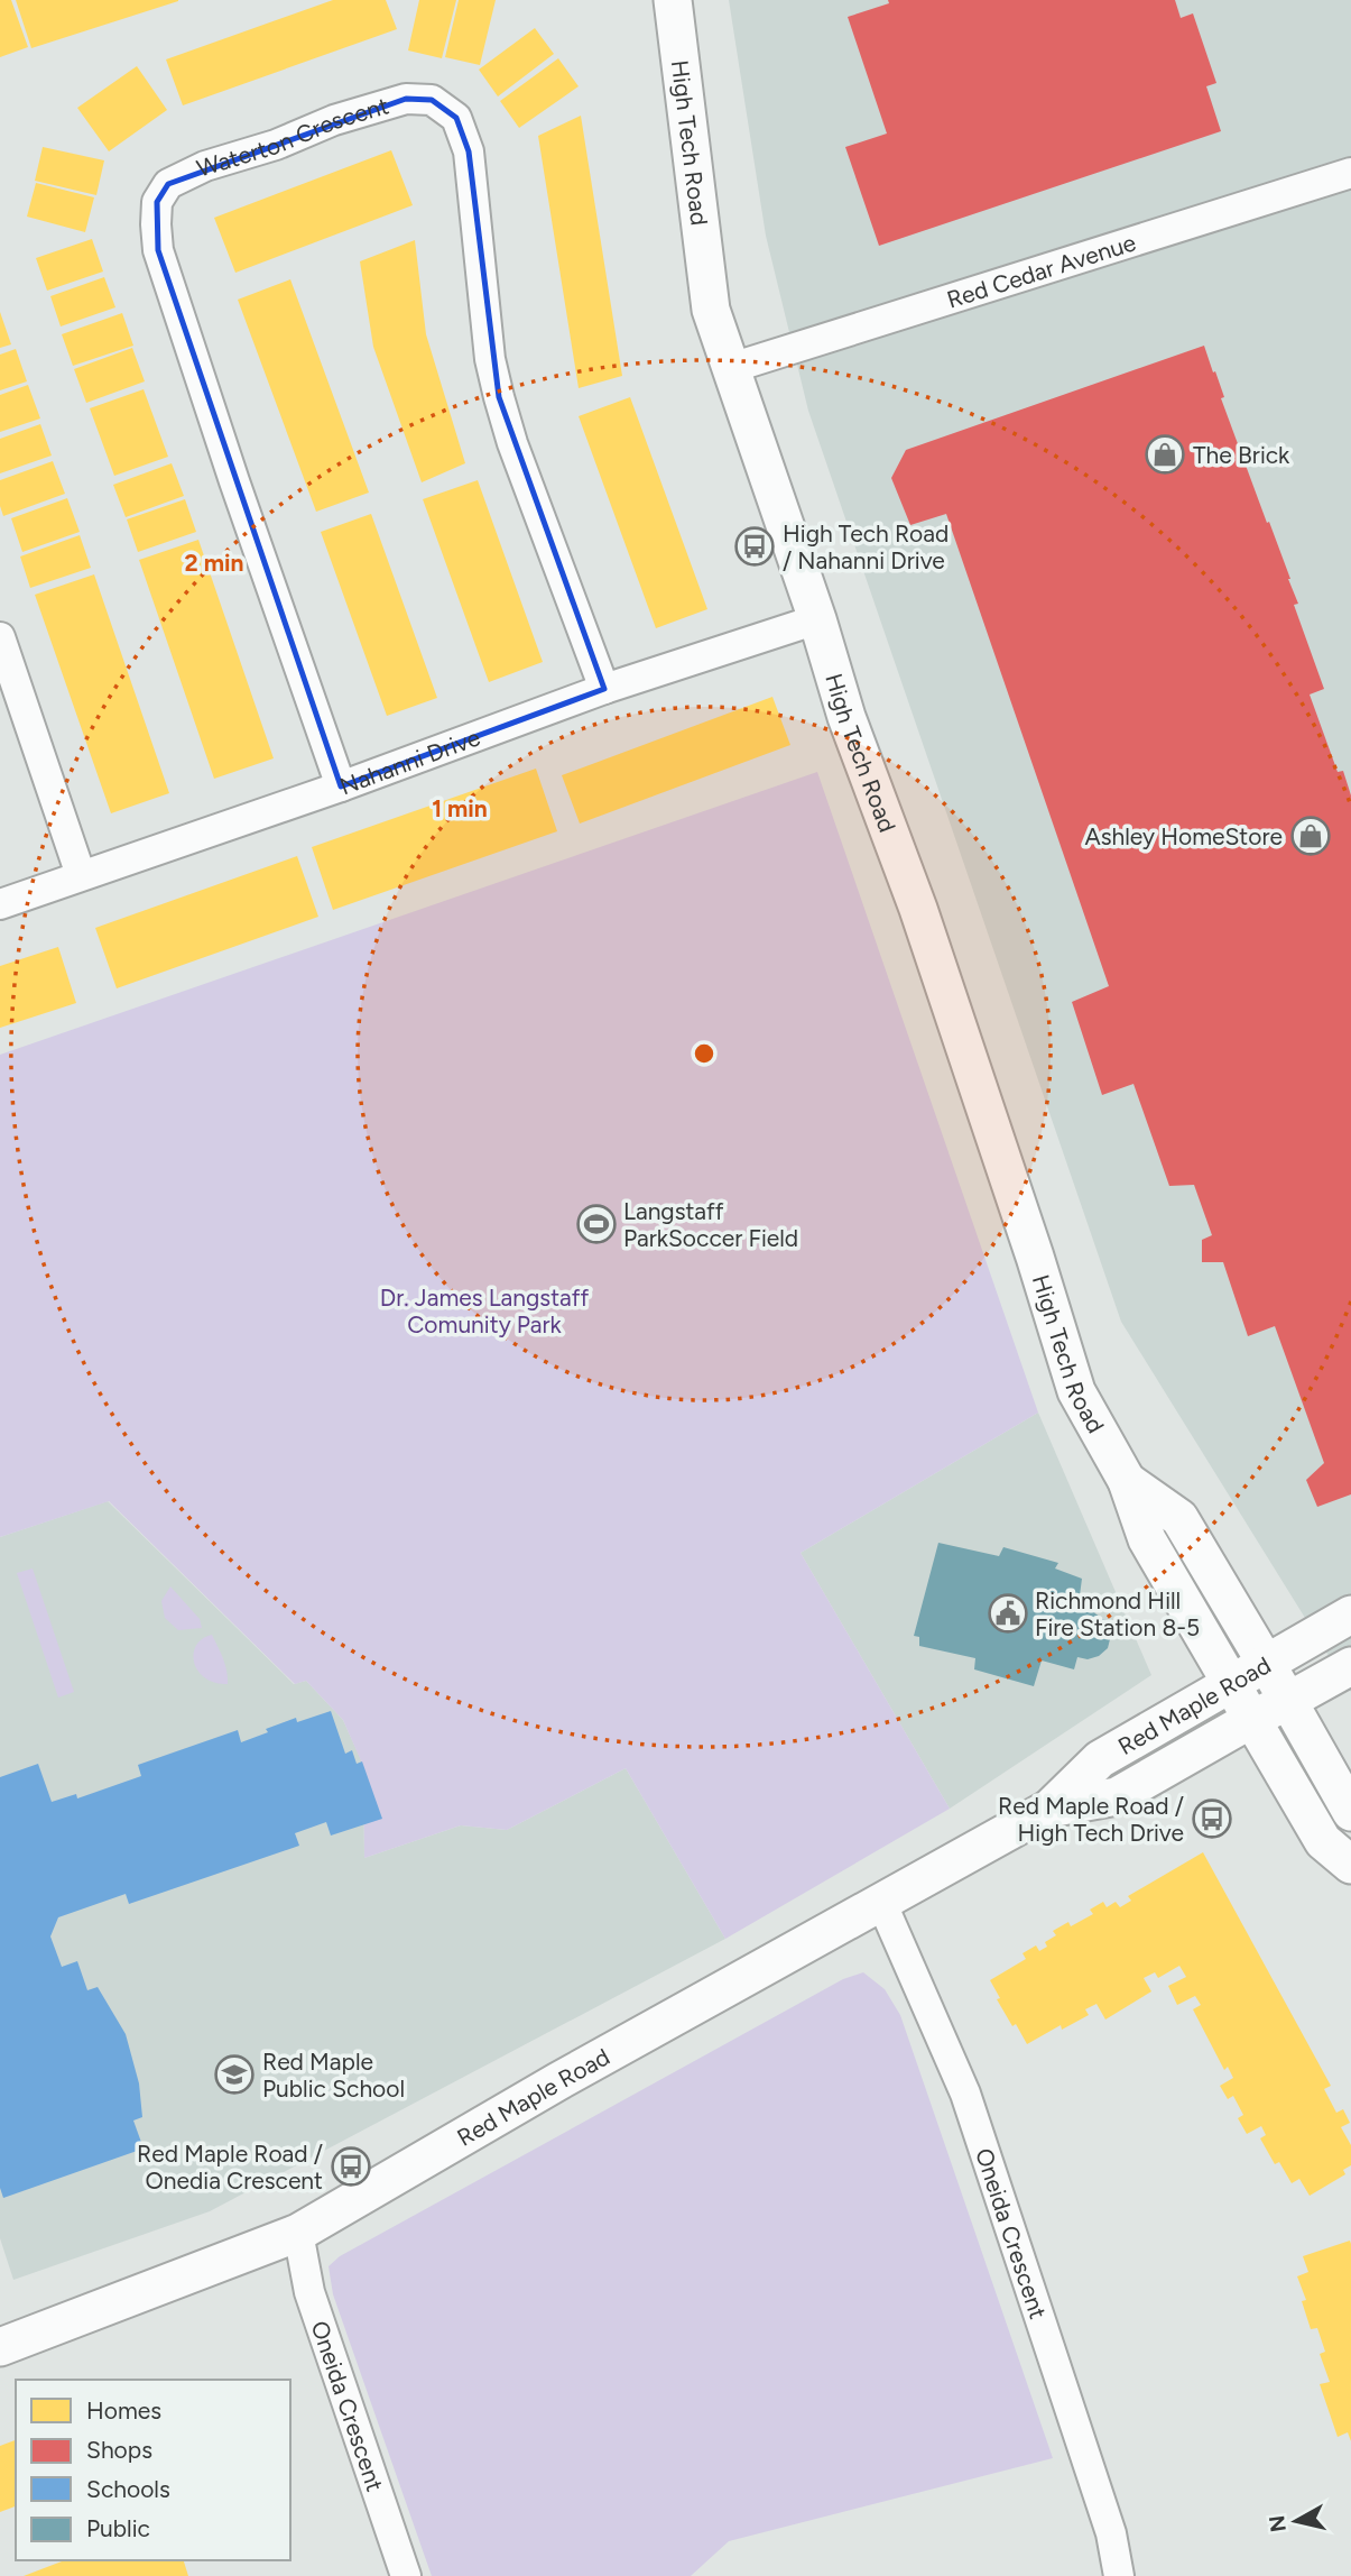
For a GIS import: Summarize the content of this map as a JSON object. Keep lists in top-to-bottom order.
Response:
{
  "streets": {
    "street": [
      "Waterton Crescent",
      "High Tech Road",
      "Red Cedar Avenue",
      "Nahanni Drive",
      "Red Maple Road",
      "Oneida Crescent"
    ]
  },
  "crossings": [
    ["Waterton Crescent", "Nahanni Drive"],
    ["High Tech Road", "Red Cedar Avenue"],
    ["High Tech Road", "Nahanni Drive"],
    ["High Tech Road", "Red Maple Road"],
    ["Red Maple Road", "Oneida Crescent"]
  ],
  "parks": ["Dr. James Langstaff Comunity Park"],
  "places": {
    "shop": ["The Brick", "Ashley HomeStore"],
    "bus stop": ["High Tech Road / Nahanni Drive", "Red Maple Road / High Tech Drive", "Red Maple Road / Onedia Crescent"],
    "sports": ["Langstaff ParkSoccer Field"],
    "public building": ["Richmond Hill Fire Station 8-5"],
    "school or university": ["Red Maple Public School"]
  },
  "legend": [
    "Homes",
    "Shops",
    "Schools",
    "Public"
  ],
  "north": "left",
  "rings": ["2 min", "1 min"]
}
